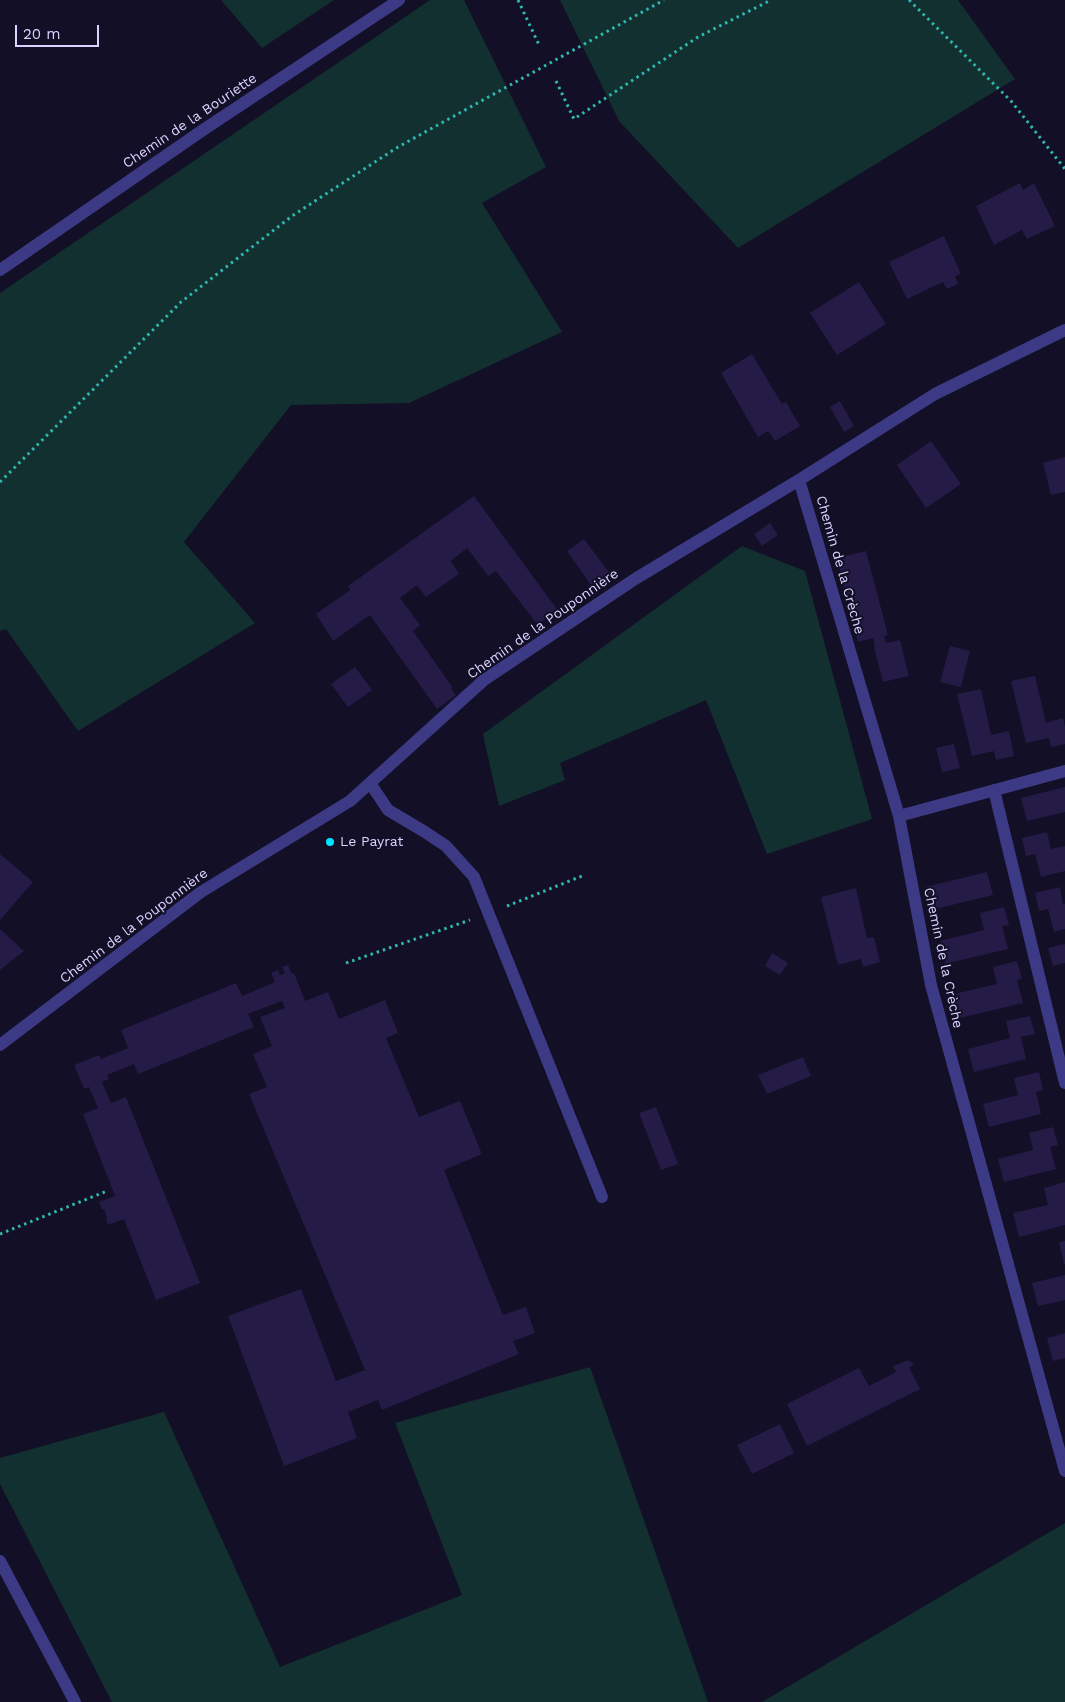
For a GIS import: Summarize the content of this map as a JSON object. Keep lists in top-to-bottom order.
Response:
{
  "streets": {
    "street": ["Chemin de la Bouriette", "Chemin de la Crèche", "Chemin de la Pouponnière"]
  },
  "crossings": [
    ["Chemin de la Crèche", "Chemin de la Pouponnière"]
  ],
  "places": ["Le Payrat"],
  "scale_bar": "20 m"
}
